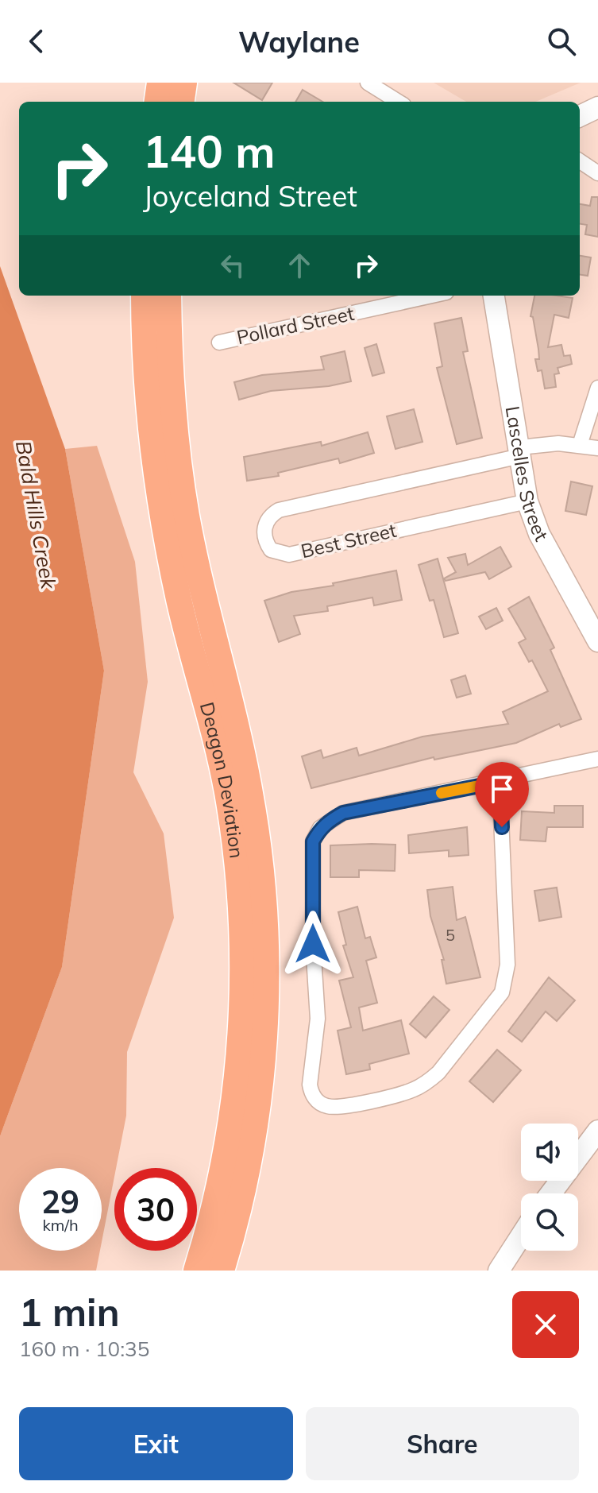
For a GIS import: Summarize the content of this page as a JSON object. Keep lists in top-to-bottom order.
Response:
{
  "streets": {
    "highway": ["Deagon Deviation"],
    "street": ["Pollard Street", "Lascelles Street", "Best Street"]
  },
  "crossings": [
    ["Lascelles Street", "Best Street"]
  ],
  "water": ["Bald Hills Creek"],
  "house_numbers": ["5"],
  "page": {
    "header": "Waylane",
    "turn": ["140 m", "Joyceland Street"],
    "speed": "29 km/h",
    "limit": "30",
    "heading": ["1 min", "160 m · 10:35"],
    "buttons": ["Exit", "Share"]
  }
}
